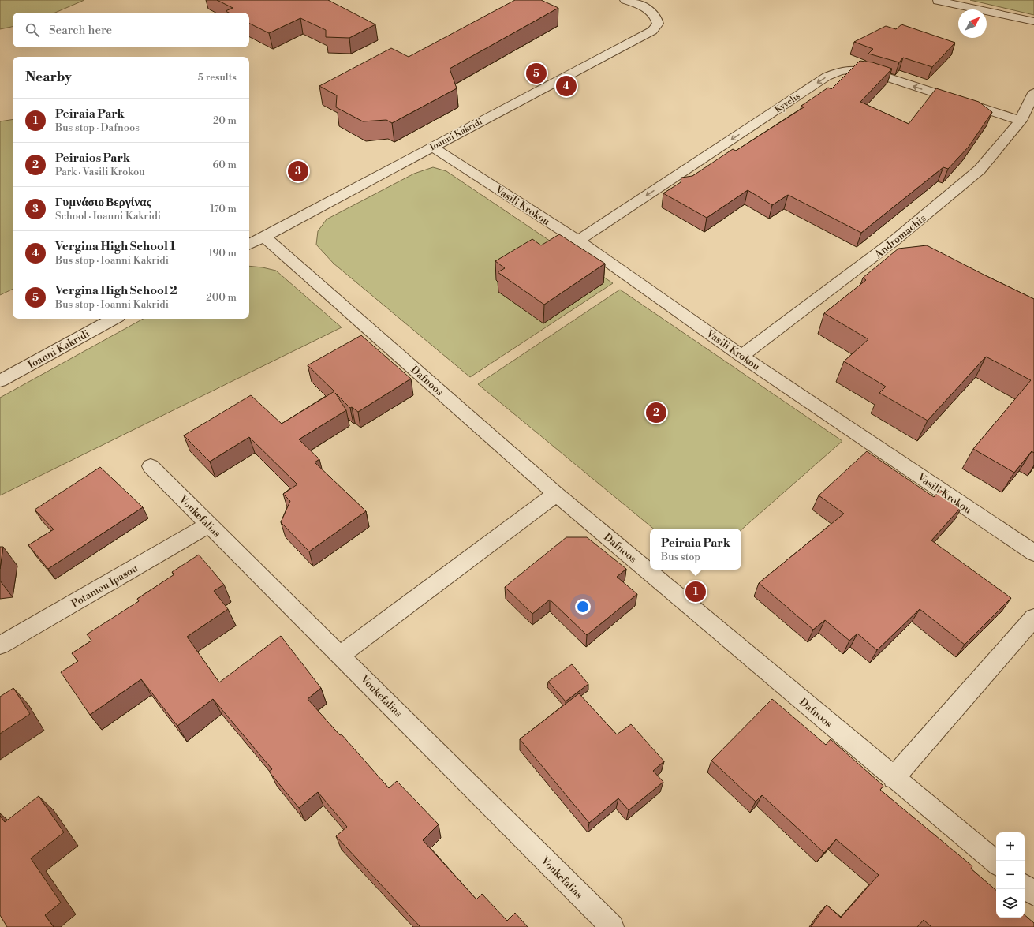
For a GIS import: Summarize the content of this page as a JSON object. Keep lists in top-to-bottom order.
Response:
{
  "streets": {
    "street": [
      "Kyvelis",
      "Ioanni Kakridi",
      "Vasili Krokou",
      "Andromachis",
      "Dafnoos",
      "Voukefalias",
      "Potamou Ipasou"
    ]
  },
  "crossings": [
    ["Kyvelis", "Vasili Krokou"],
    ["Kyvelis", "Andromachis"],
    ["Ioanni Kakridi", "Vasili Krokou"],
    ["Ioanni Kakridi", "Dafnoos"],
    ["Vasili Krokou", "Andromachis"],
    ["Voukefalias", "Potamou Ipasou"]
  ],
  "one_way": ["Kyvelis"],
  "north": "top right",
  "page": {
    "search": "Search here",
    "heading": ["Nearby", "5 results"],
    "pins": [
      "5",
      "4",
      "3",
      "2",
      "1"
    ],
    "list": [
      {
        "mark": "1",
        "name": "Peiraia Park",
        "note": "Bus stop · Dafnoos",
        "value": "20 m"
      },
      {
        "mark": "2",
        "name": "Peiraios Park",
        "note": "Park · Vasili Krokou",
        "value": "60 m"
      },
      {
        "mark": "3",
        "name": "Γυμνάσιο Βεργίνας",
        "note": "School · Ioanni Kakridi",
        "value": "170 m"
      },
      {
        "mark": "4",
        "name": "Vergina High School 1",
        "note": "Bus stop · Ioanni Kakridi",
        "value": "190 m"
      },
      {
        "mark": "5",
        "name": "Vergina High School 2",
        "note": "Bus stop · Ioanni Kakridi",
        "value": "200 m"
      }
    ],
    "popup": ["Peiraia Park", "Bus stop"],
    "map_buttons": ["+", "−"]
  }
}
